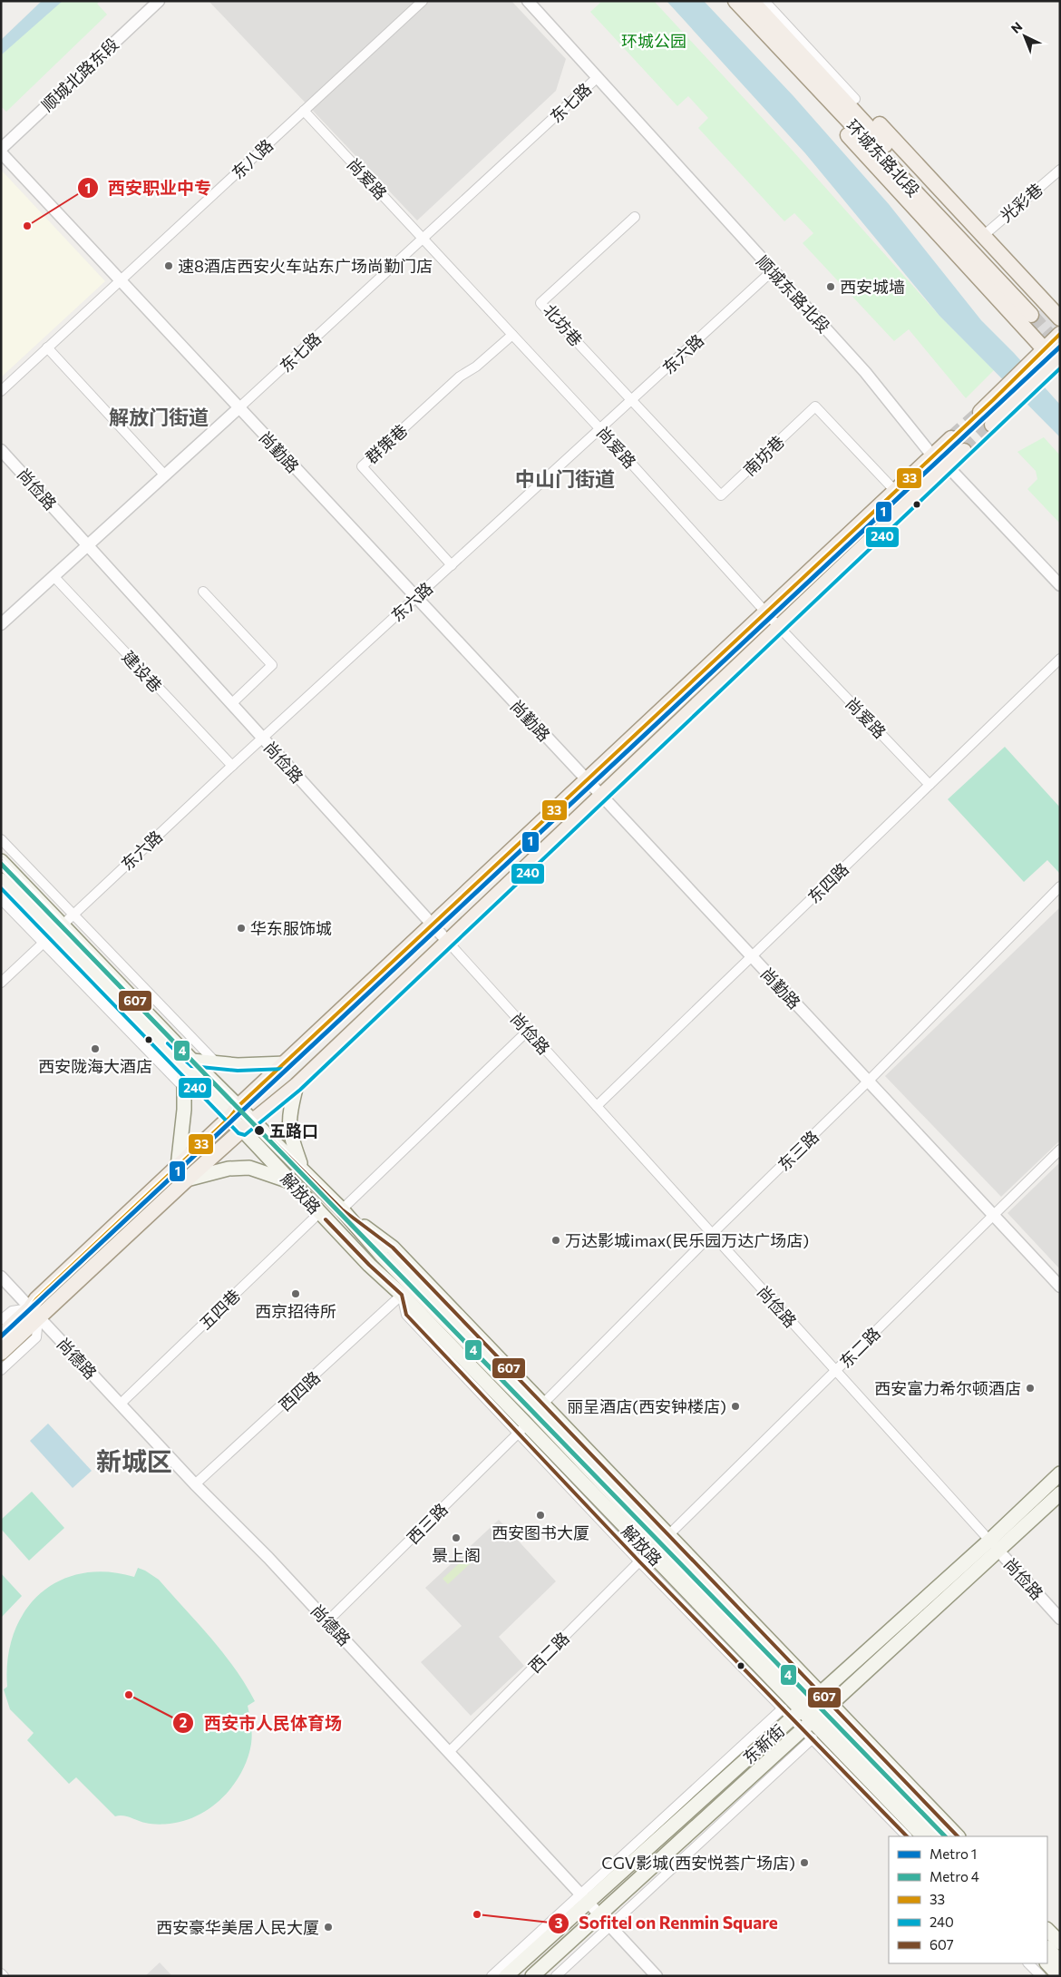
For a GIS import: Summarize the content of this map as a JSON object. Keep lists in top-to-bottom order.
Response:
{
  "streets": {
    "main road": ["环城东路北段", "解放路", "东新街"],
    "street": [
      "顺城北路东段",
      "东七路",
      "东八路",
      "尚爱路",
      "光彩巷",
      "顺城东路北段",
      "北坊巷",
      "东六路",
      "群策巷",
      "尚勤路",
      "南坊巷",
      "尚俭路",
      "建设巷",
      "东四路",
      "东三路",
      "五四巷",
      "东二路",
      "尚德路",
      "西四路",
      "西三路",
      "西二路"
    ]
  },
  "crossings": [
    ["东七路", "尚爱路"],
    ["东七路", "顺城东路北段"],
    ["东七路", "尚勤路"],
    ["东七路", "尚俭路"],
    ["东七路", "建设巷"],
    ["东八路", "尚爱路"],
    ["东八路", "尚勤路"],
    ["尚爱路", "东六路"],
    ["尚爱路", "群策巷"],
    ["尚爱路", "东四路"],
    ["顺城东路北段", "东六路"],
    ["北坊巷", "东六路"],
    ["北坊巷", "南坊巷"],
    ["东六路", "群策巷"],
    ["东六路", "尚勤路"],
    ["东六路", "南坊巷"],
    ["东六路", "尚俭路"],
    ["东六路", "建设巷"],
    ["东六路", "解放路"],
    ["尚勤路", "东四路"],
    ["尚勤路", "东三路"],
    ["尚勤路", "东二路"],
    ["尚俭路", "东四路"],
    ["尚俭路", "东三路"],
    ["尚俭路", "东二路"],
    ["尚俭路", "东新街"],
    ["东三路", "解放路"],
    ["解放路", "五四巷"],
    ["解放路", "东二路"],
    ["解放路", "西四路"],
    ["解放路", "西三路"],
    ["解放路", "西二路"],
    ["解放路", "东新街"],
    ["五四巷", "尚德路"],
    ["东二路", "西二路"],
    ["尚德路", "西四路"],
    ["尚德路", "西三路"],
    ["尚德路", "西二路"],
    ["尚德路", "东新街"]
  ],
  "districts": ["解放门街道", "中山门街道", "新城区"],
  "parks": ["环城公园"],
  "places": [
    "西安职业中专",
    "速8酒店西安火车站东广场尚勤门店",
    "西安城墙",
    "华东服饰城",
    "西安陇海大酒店",
    "五路口",
    "万达影城imax(民乐园万达广场店)",
    "西京招待所",
    "西安富力希尔顿酒店",
    "丽呈酒店(西安钟楼店)",
    "西安图书大厦",
    "景上阁",
    "西安市人民体育场",
    "CGV影城(西安悦荟广场店)",
    "Sofitel on Renmin Square",
    "西安豪华美居人民大厦"
  ],
  "lines": [
    "transit line 33",
    "metro line 1",
    "transit line 240",
    "transit line 607",
    "metro line 4"
  ],
  "legend": [
    "Metro 1",
    "Metro 4",
    "33",
    "240",
    "607"
  ],
  "north": "top left"
}
